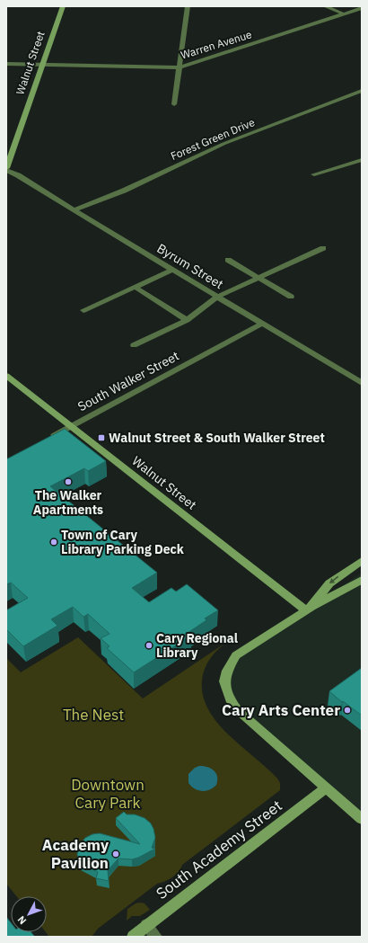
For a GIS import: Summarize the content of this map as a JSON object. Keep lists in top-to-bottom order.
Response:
{
  "streets": {
    "main road": ["Walnut Street", "South Academy Street"],
    "street": [
      "Warren Avenue",
      "Forest Green Drive",
      "Byrum Street",
      "South Walker Street"
    ]
  },
  "crossings": [
    ["Warren Avenue", "Walnut Street"],
    ["Walnut Street", "Byrum Street"],
    ["Walnut Street", "South Walker Street"],
    ["Forest Green Drive", "Byrum Street"],
    ["Byrum Street", "South Walker Street"]
  ],
  "parks": ["The Nest", "Downtown Cary Park"],
  "places": {
    "transit": ["Walnut Street & South Walker Street"],
    "other": [
      "The Walker Apartments",
      "Town of Cary Library Parking Deck",
      "Cary Regional Library",
      "Cary Arts Center",
      "Academy Pavilion"
    ]
  },
  "north": "bottom left"
}
